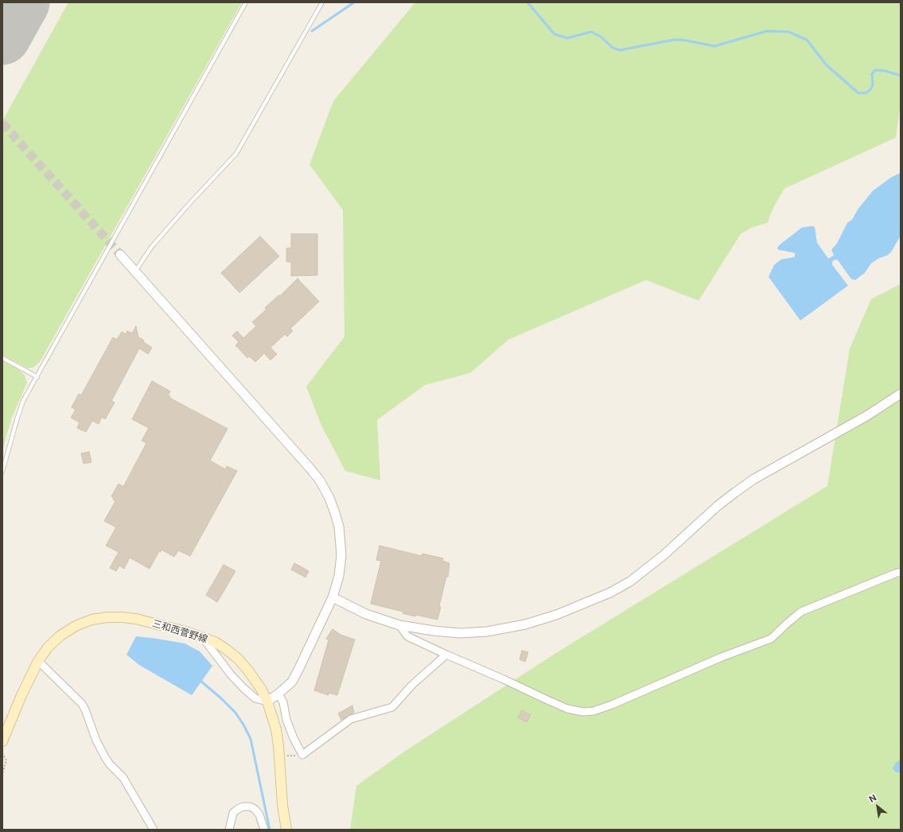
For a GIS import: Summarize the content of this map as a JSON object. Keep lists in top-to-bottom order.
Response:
{
  "streets": {
    "main road": ["三和西菅野線"]
  },
  "north": "top left"
}
